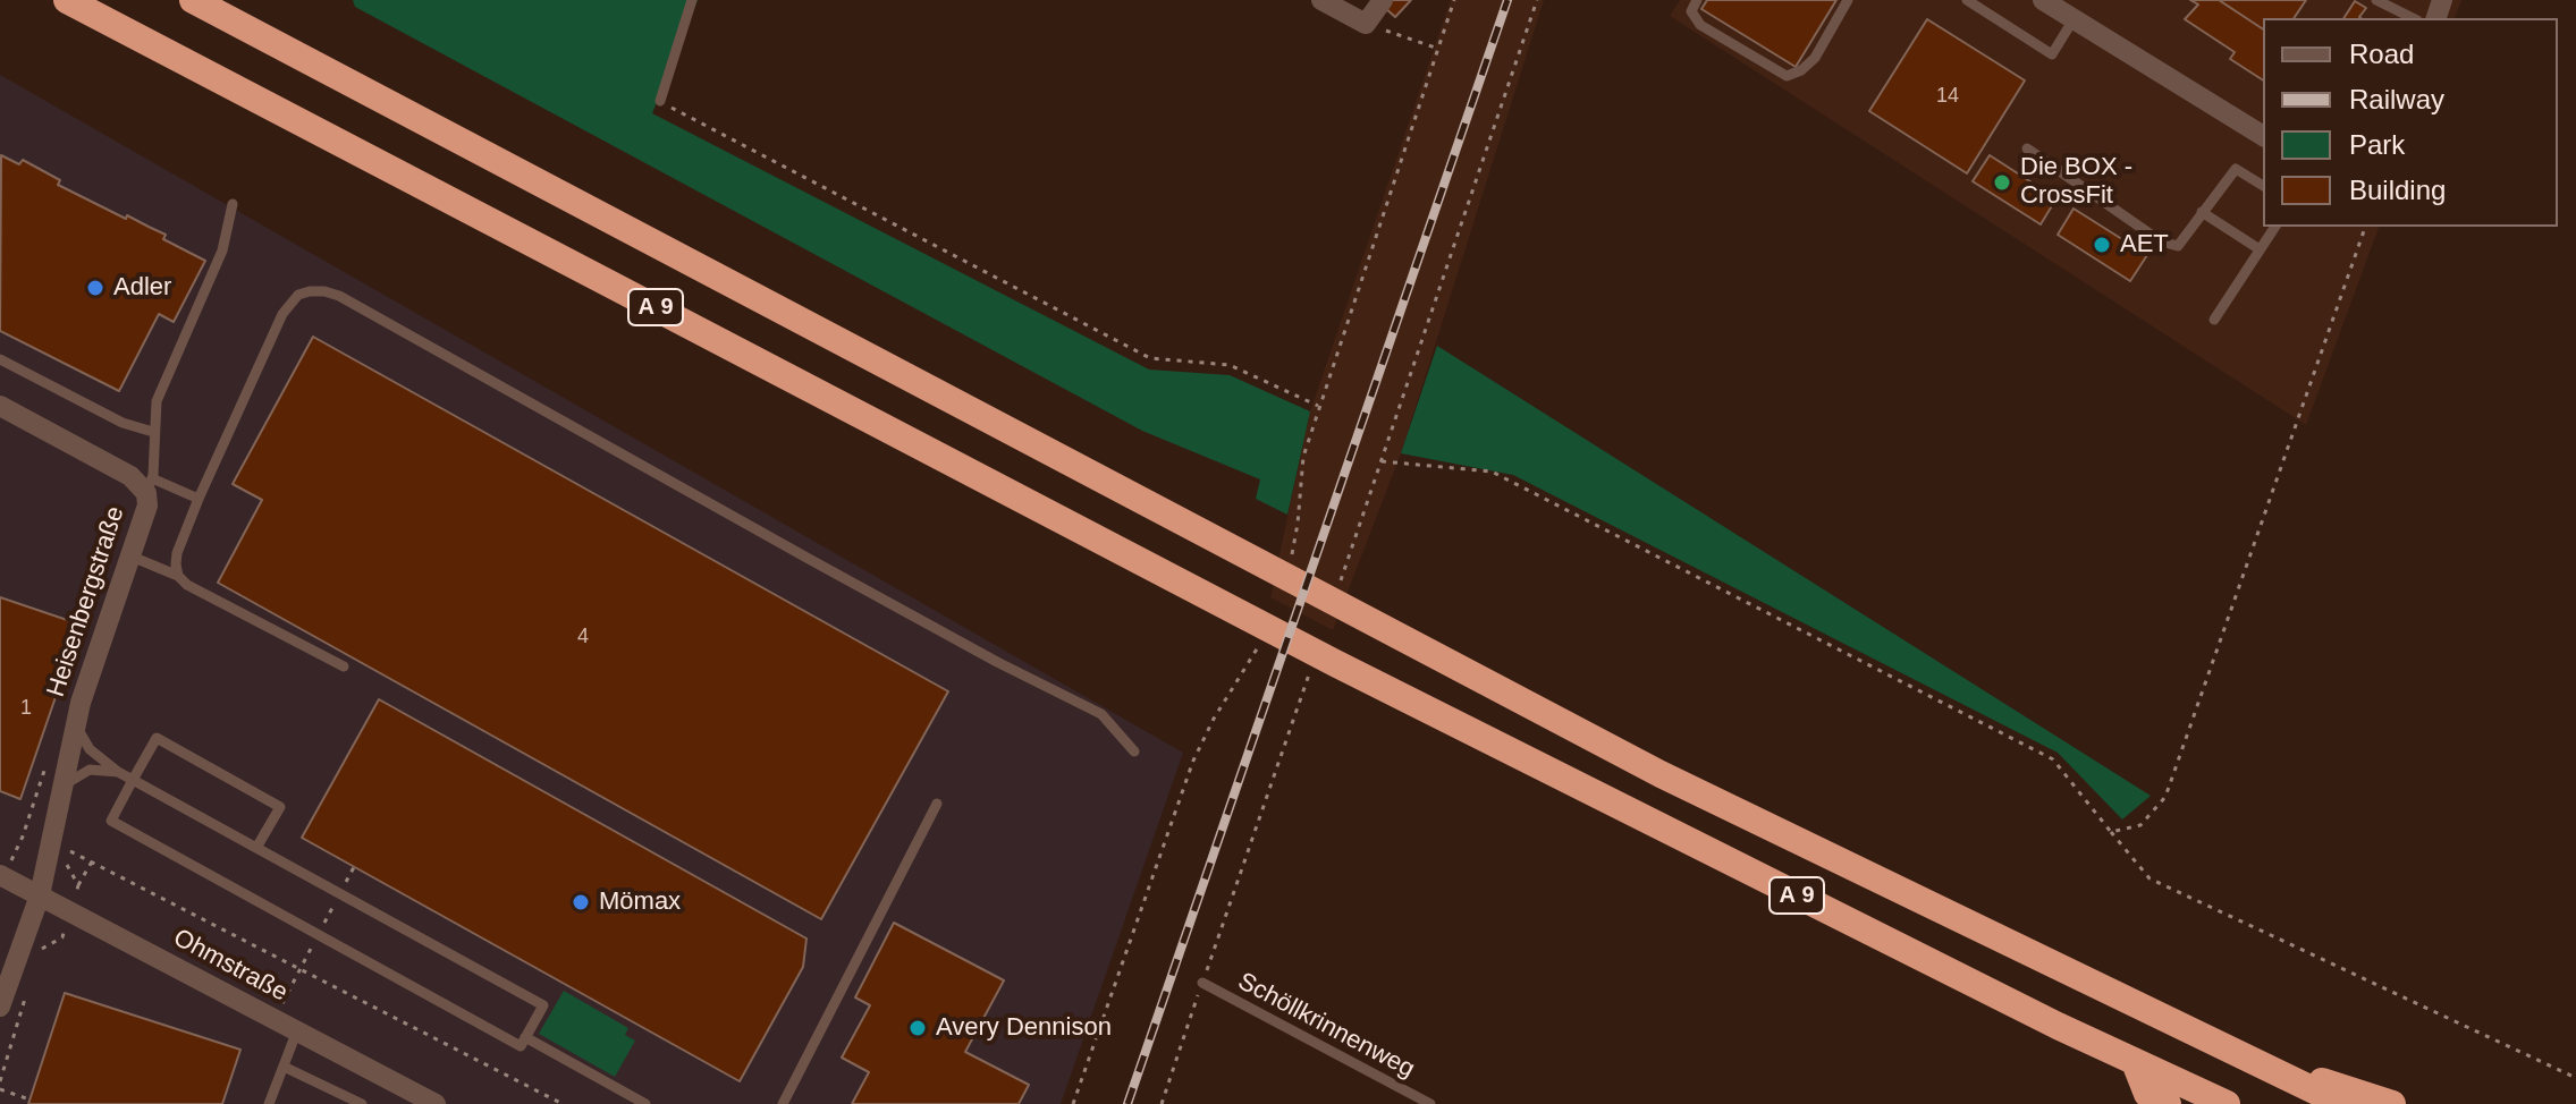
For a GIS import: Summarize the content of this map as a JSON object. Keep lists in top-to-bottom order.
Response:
{
  "streets": {
    "highway": ["A 9"],
    "street": ["Heisenbergstraße", "Ohmstraße"],
    "lane": ["Schöllkrinnenweg"]
  },
  "crossings": [
    ["Heisenbergstraße", "Ohmstraße"]
  ],
  "places": [
    "Die BOX - CrossFit",
    "AET",
    "Adler",
    "Mömax",
    "Avery Dennison"
  ],
  "house_numbers": ["14", "4", "1"],
  "legend": [
    "Road",
    "Railway",
    "Park",
    "Building"
  ]
}
